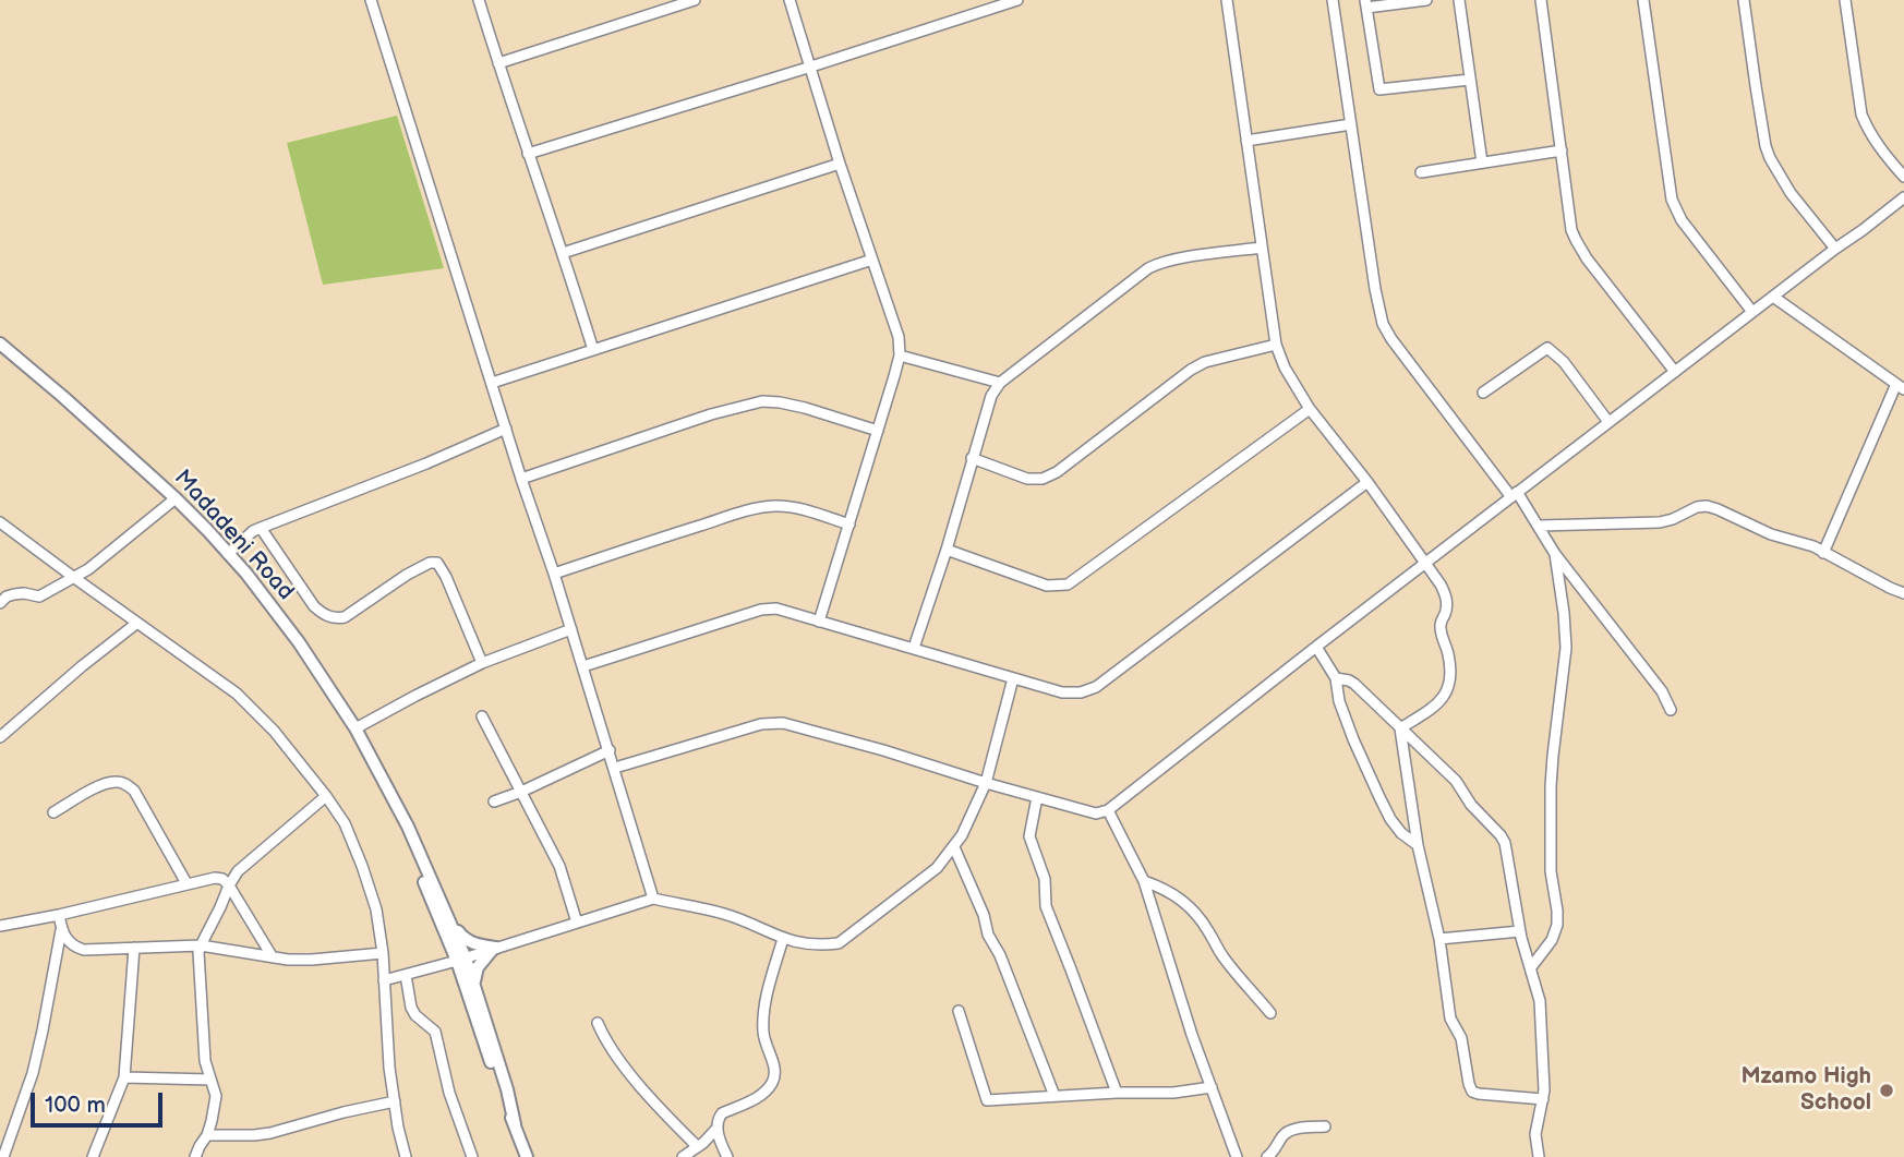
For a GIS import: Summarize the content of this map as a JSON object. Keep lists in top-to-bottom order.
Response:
{
  "streets": {
    "street": ["Madadeni Road"]
  },
  "places": ["Mzamo High School"],
  "scale_bar": "100 m"
}
